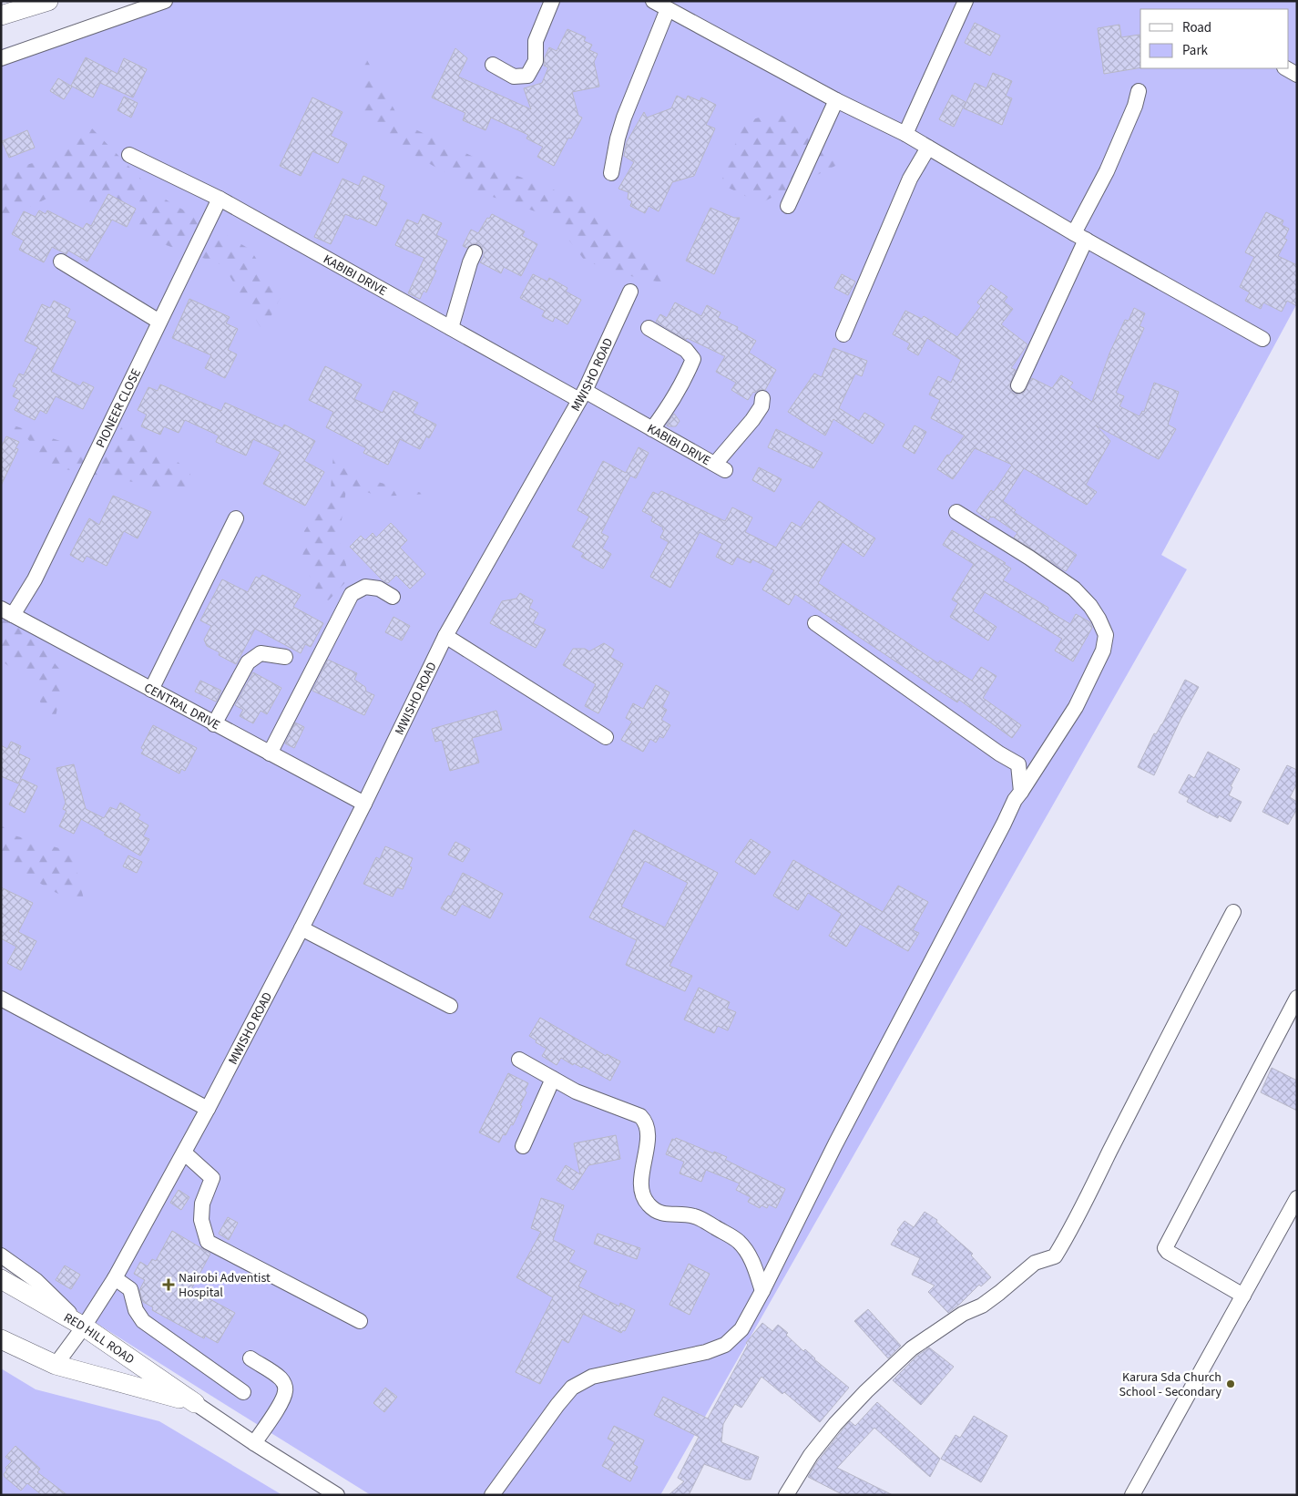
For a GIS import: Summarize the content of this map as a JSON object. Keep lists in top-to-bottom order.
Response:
{
  "streets": {
    "main road": ["RED HILL ROAD"],
    "street": [
      "KABIBI DRIVE",
      "MWISHO ROAD",
      "PIONEER CLOSE",
      "CENTRAL DRIVE"
    ]
  },
  "crossings": [
    ["KABIBI DRIVE", "MWISHO ROAD"],
    ["KABIBI DRIVE", "PIONEER CLOSE"],
    ["MWISHO ROAD", "CENTRAL DRIVE"],
    ["MWISHO ROAD", "RED HILL ROAD"],
    ["PIONEER CLOSE", "CENTRAL DRIVE"]
  ],
  "places": {
    "health": ["Nairobi Adventist Hospital"],
    "other": ["Karura Sda Church School - Secondary"]
  },
  "legend": ["Road", "Park"]
}
